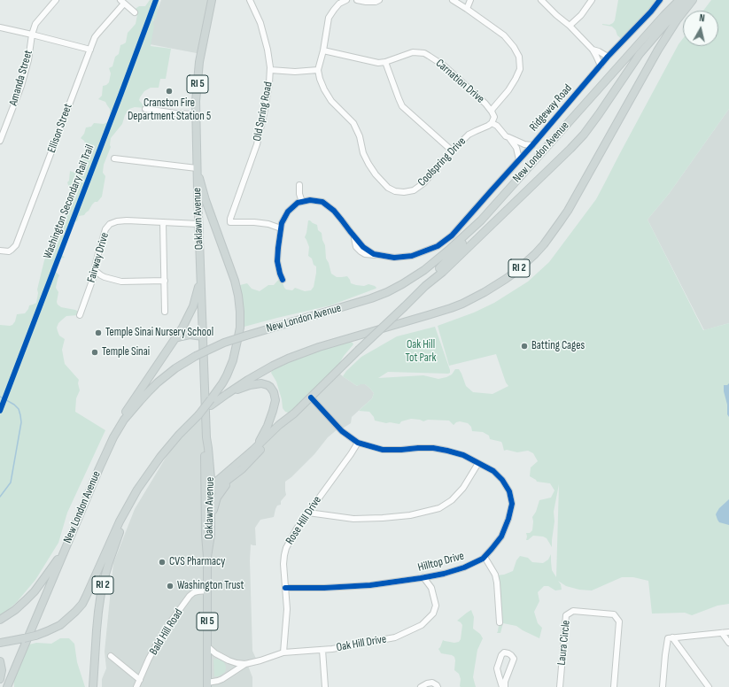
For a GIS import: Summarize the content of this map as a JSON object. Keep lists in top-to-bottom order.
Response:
{
  "streets": {
    "main road": [
      "RI 5",
      "New London Avenue",
      "Oaklawn Avenue",
      "RI 2"
    ],
    "street": [
      "Amanda Street",
      "Carnation Drive",
      "Ridgeway Road",
      "Old Spring Road",
      "Ellison Street",
      "Coolspring Drive",
      "Fairway Drive",
      "Rose Hill Drive",
      "Hilltop Drive",
      "Bald Hill Road",
      "Laura Circle",
      "Oak Hill Drive"
    ],
    "cycle path": ["Washington Secondary Rail Trail"]
  },
  "crossings": [
    ["Oaklawn Avenue", "Fairway Drive"],
    ["Oaklawn Avenue", "Bald Hill Road"],
    ["Oaklawn Avenue", "Oak Hill Drive"],
    ["Rose Hill Drive", "Hilltop Drive"],
    ["Rose Hill Drive", "Oak Hill Drive"],
    ["Hilltop Drive", "Oak Hill Drive"]
  ],
  "parks": ["Oak Hill Tot Park"],
  "places": [
    "Cranston Fire Department Station 5",
    "Temple Sinai Nursery School",
    "Batting Cages",
    "Temple Sinai",
    "CVS Pharmacy",
    "Washington Trust"
  ],
  "north": "top"
}
